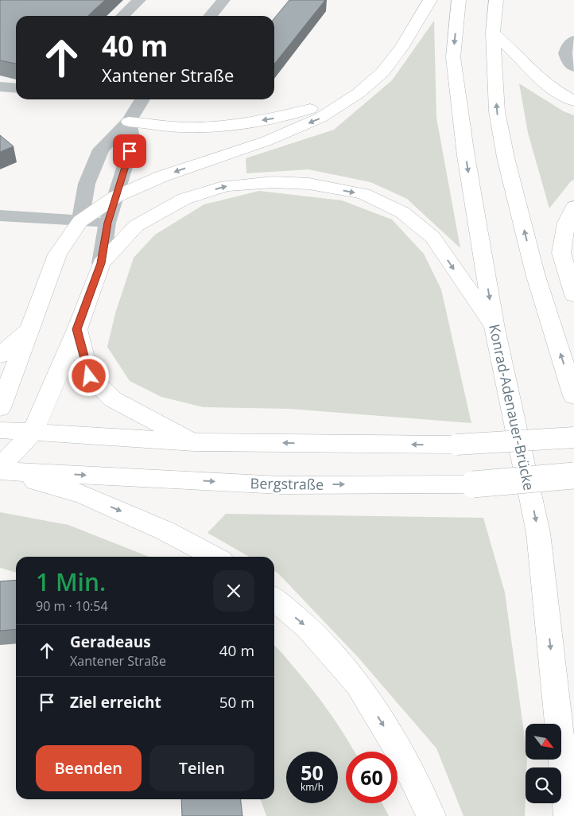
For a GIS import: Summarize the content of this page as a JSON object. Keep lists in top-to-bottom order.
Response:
{
  "streets": {
    "main road": ["Konrad-Adenauer-Brücke", "Bergstraße"]
  },
  "north": "bottom right",
  "page": {
    "turn": ["40 m", "Xantener Straße"],
    "heading": ["1 Min.", "90 m · 10:54"],
    "list": [
      {
        "name": "Geradeaus",
        "note": "Xantener Straße",
        "value": "40 m"
      },
      {
        "name": "Ziel erreicht",
        "value": "50 m"
      }
    ],
    "buttons": ["Beenden", "Teilen"],
    "speed": "50 km/h",
    "limit": "60"
  }
}
